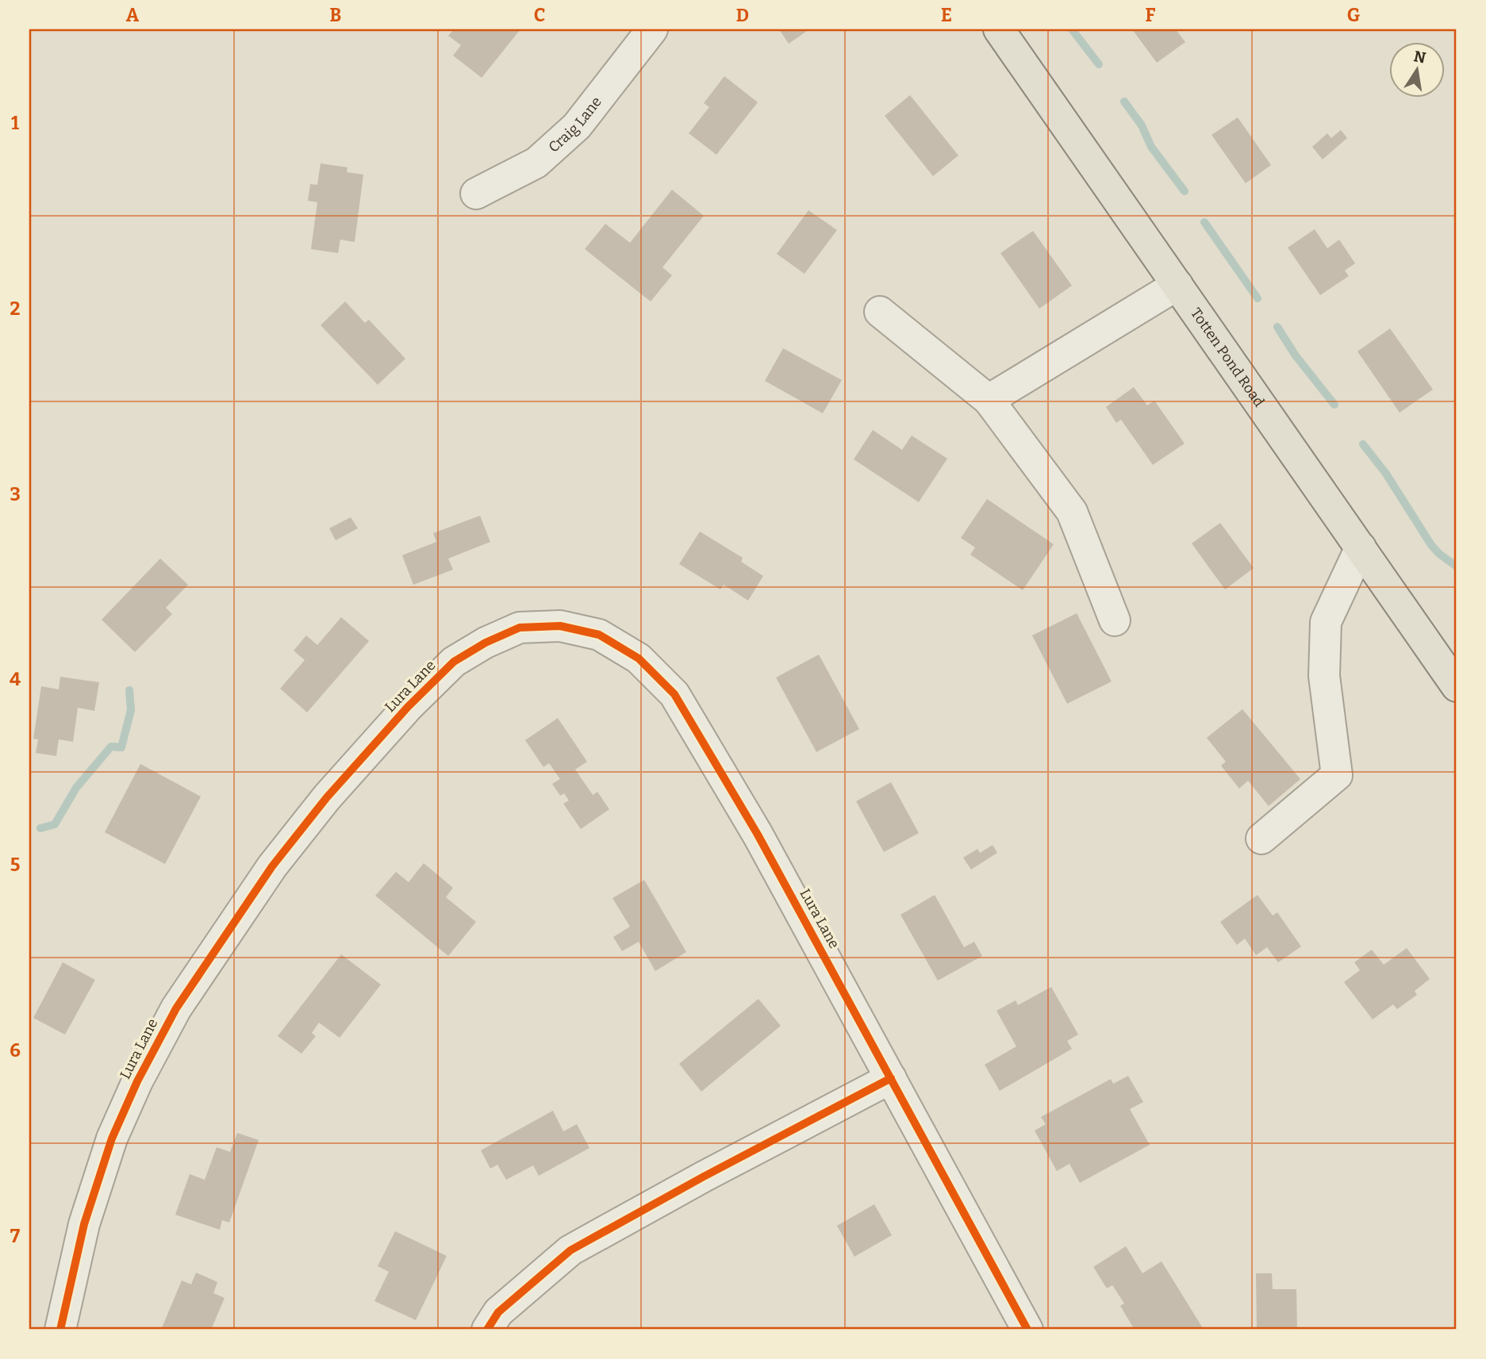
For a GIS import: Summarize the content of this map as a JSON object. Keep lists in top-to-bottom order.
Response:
{
  "streets": {
    "main road": ["Totten Pond Road"],
    "street": ["Craig Lane", "Lura Lane"]
  },
  "north": "top",
  "grid": {
    "columns": [
      "A",
      "B",
      "C",
      "D",
      "E",
      "F",
      "G"
    ],
    "rows": [
      "1",
      "2",
      "3",
      "4",
      "5",
      "6",
      "7"
    ]
  }
}
